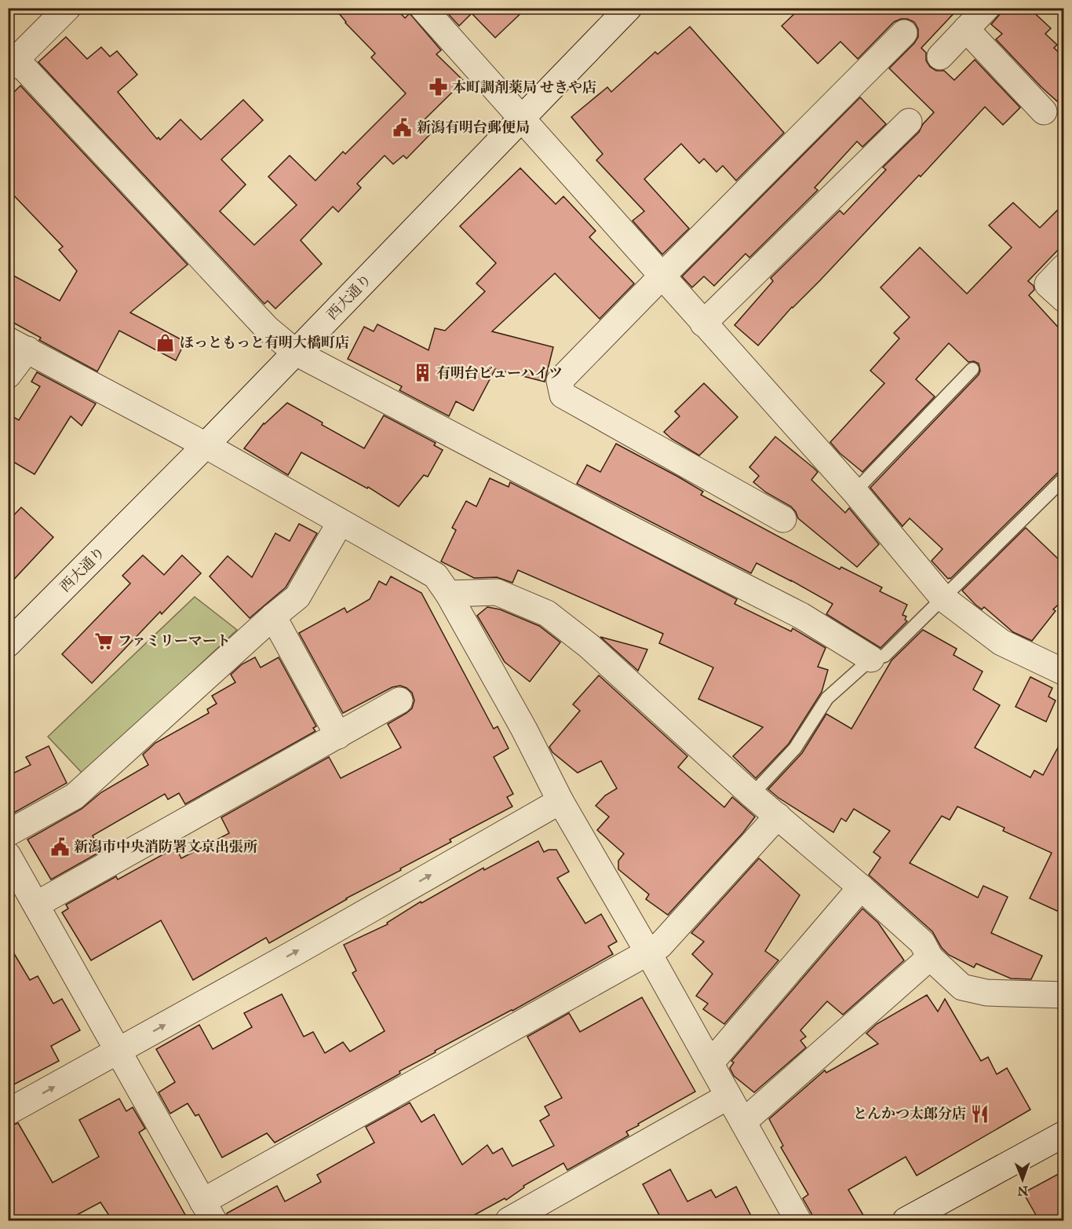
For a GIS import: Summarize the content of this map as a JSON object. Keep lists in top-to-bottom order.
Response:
{
  "streets": {
    "street": ["西大通り"]
  },
  "places": {
    "pharmacy": ["本町調剤薬局 せきや店"],
    "public building": ["新潟有明台郵便局", "新潟市中央消防署文京出張所"],
    "shop": ["ほっともっと有明大橋町店"],
    "building": ["有明台ビューハイツ"],
    "supermarket": ["ファミリーマート"],
    "restaurant": ["とんかつ太郎分店"]
  },
  "north": "bottom"
}
